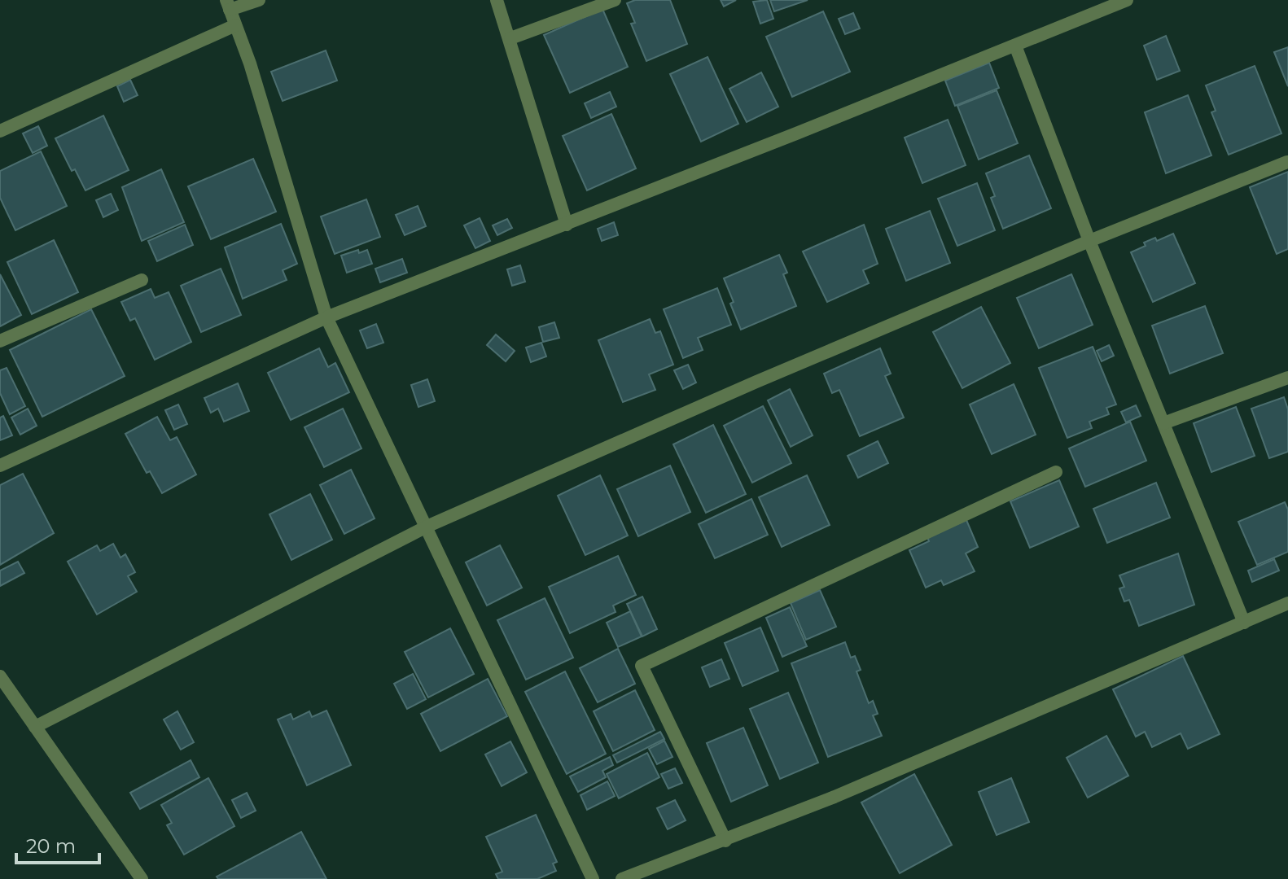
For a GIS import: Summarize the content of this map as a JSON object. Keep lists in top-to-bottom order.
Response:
{
  "scale_bar": "20 m"
}
